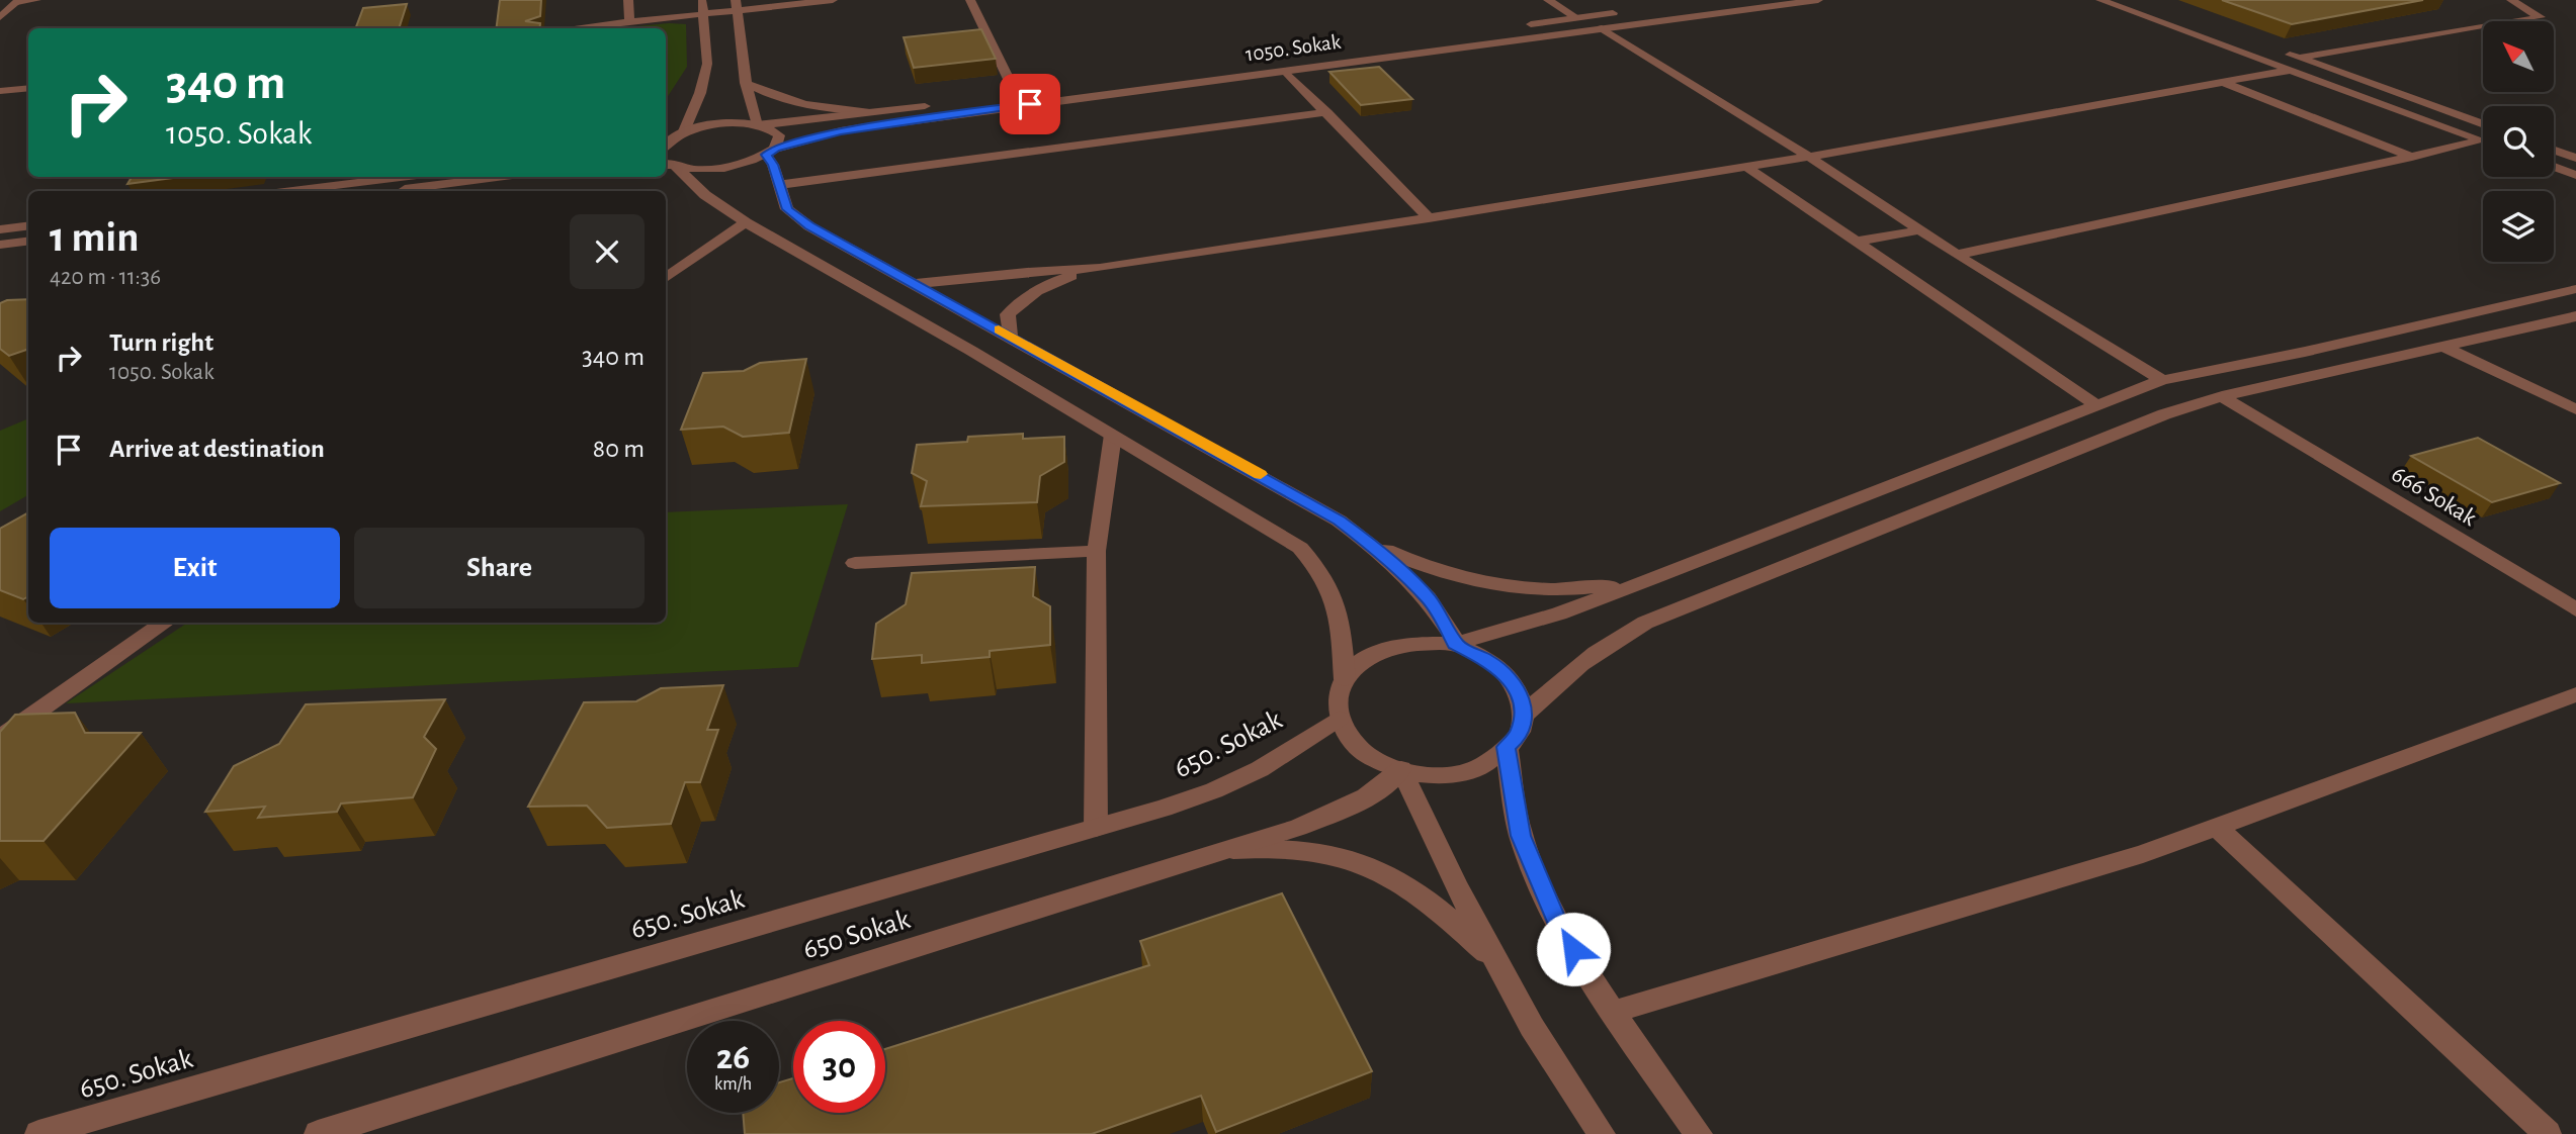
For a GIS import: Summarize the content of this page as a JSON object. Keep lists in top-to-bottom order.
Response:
{
  "streets": {
    "street": [
      "1050. Sokak",
      "666 Sokak",
      "650. Sokak",
      "650 Sokak"
    ]
  },
  "crossings": [
    ["650. Sokak", "650 Sokak"]
  ],
  "north": "top left",
  "page": {
    "turn": ["340 m", "1050. Sokak"],
    "heading": ["1 min", "420 m · 11:36"],
    "list": [
      {
        "name": "Turn right",
        "note": "1050. Sokak",
        "value": "340 m"
      },
      {
        "name": "Arrive at destination",
        "value": "80 m"
      }
    ],
    "buttons": ["Exit", "Share"],
    "speed": "26 km/h",
    "limit": "30"
  }
}
